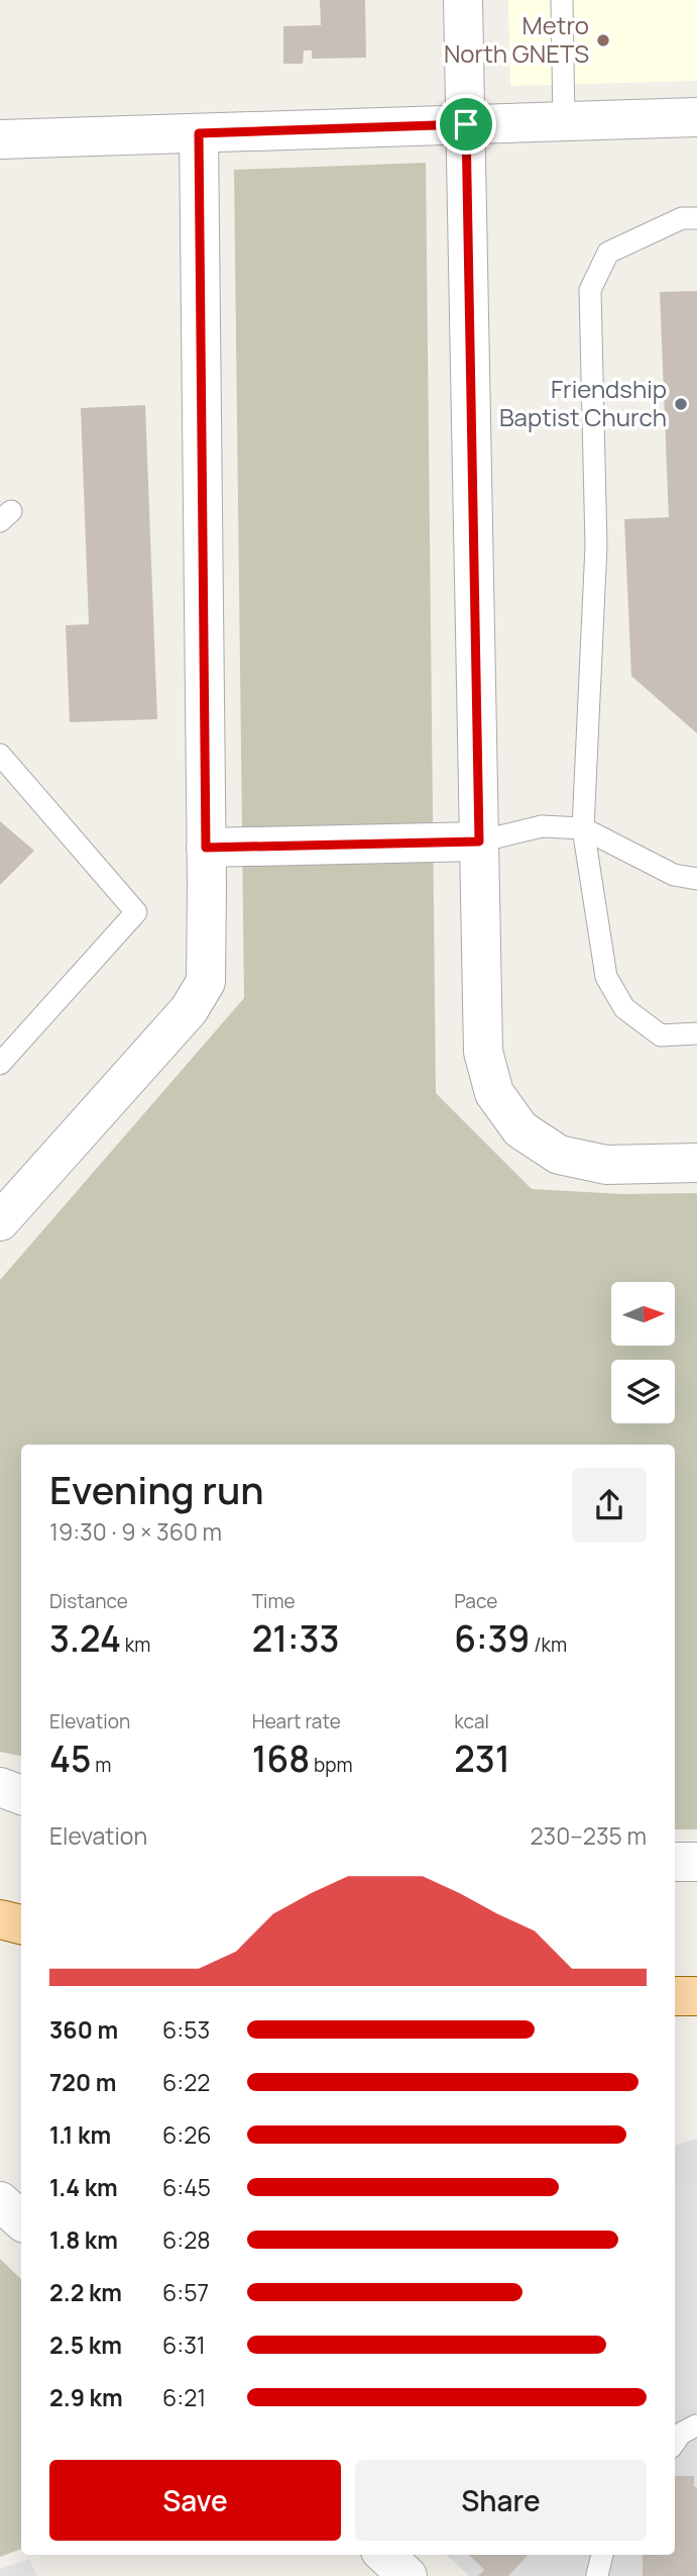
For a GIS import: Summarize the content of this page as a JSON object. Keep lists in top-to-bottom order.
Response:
{
  "places": ["Metro North GNETS", "Friendship Baptist Church"],
  "north": "right",
  "page": {
    "heading": ["Evening run", "19:30 · 9 × 360 m"],
    "stats": [
      ["Distance", "3.24 km"],
      ["Time", "21:33"],
      ["Pace", "6:39 /km"],
      ["Elevation", "45 m"],
      ["Heart rate", "168 bpm"],
      ["kcal", "231"]
    ],
    "chart": ["Elevation", "230–235 m"],
    "list": [
      {
        "name": "360 m",
        "note": "6:53"
      },
      {
        "name": "720 m",
        "note": "6:22"
      },
      {
        "name": "1.1 km",
        "note": "6:26"
      },
      {
        "name": "1.4 km",
        "note": "6:45"
      },
      {
        "name": "1.8 km",
        "note": "6:28"
      },
      {
        "name": "2.2 km",
        "note": "6:57"
      },
      {
        "name": "2.5 km",
        "note": "6:31"
      },
      {
        "name": "2.9 km",
        "note": "6:21"
      }
    ],
    "buttons": ["Save", "Share"]
  }
}
